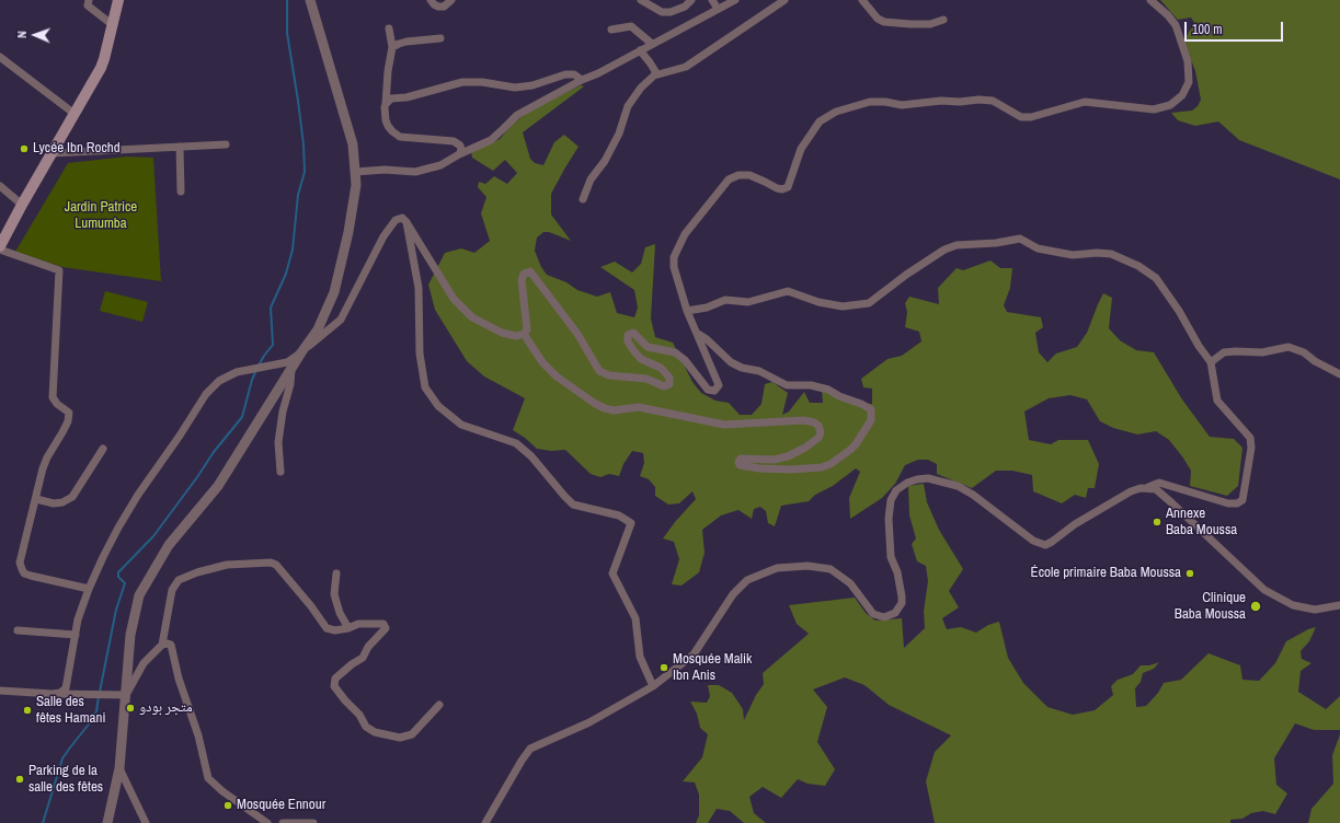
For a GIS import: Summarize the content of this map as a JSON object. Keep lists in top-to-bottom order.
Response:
{
  "parks": ["Jardin Patrice Lumumba"],
  "places": [
    "Lycée Ibn Rochd",
    "Annexe Baba Moussa",
    "École primaire Baba Moussa",
    "Clinique Baba Moussa",
    "Mosquée Malik Ibn Anis",
    "متجر بودو",
    "Salle des fêtes Hamani",
    "Parking de la salle des fêtes",
    "Mosquée Ennour"
  ],
  "scale_bar": "100 m",
  "north": "left"
}
